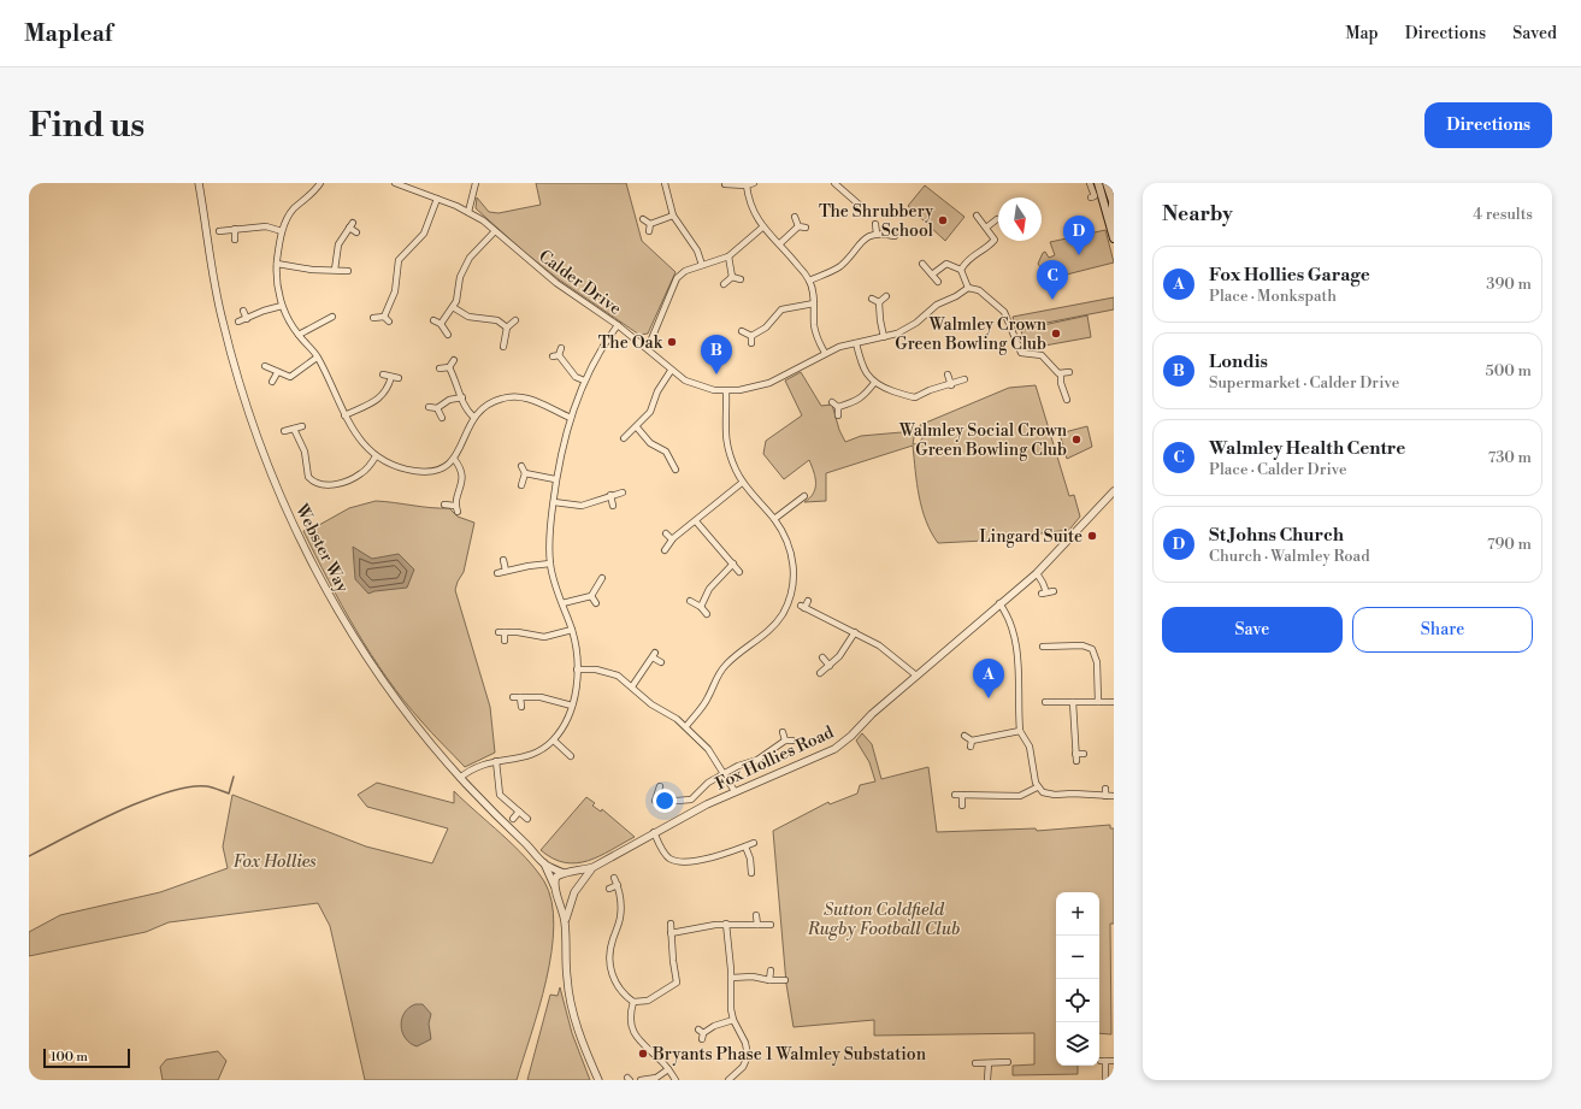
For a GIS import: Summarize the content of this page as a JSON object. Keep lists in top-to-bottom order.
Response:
{
  "streets": {
    "street": ["Calder Drive", "Webster Way", "Fox Hollies Road"]
  },
  "crossings": [
    ["Webster Way", "Fox Hollies Road"]
  ],
  "parks": ["Fox Hollies", "Sutton Coldfield Rugby Football Club"],
  "places": [
    "The Shrubbery School",
    "Walmley Crown Green Bowling Club",
    "The Oak",
    "Walmley Social Crown Green Bowling Club",
    "Lingard Suite",
    "Bryants Phase 1 Walmley Substation"
  ],
  "scale_bar": "100 m",
  "north": "bottom",
  "page": {
    "header": "Mapleaf",
    "nav": ["Map", "Directions", "Saved"],
    "buttons": [
      "Directions",
      ["Save", "Share"]
    ],
    "title": "Find us",
    "heading": ["Nearby", "4 results"],
    "pins": [
      "D",
      "C",
      "B",
      "A"
    ],
    "list": [
      {
        "mark": "A",
        "name": "Fox Hollies Garage",
        "note": "Place · Monkspath",
        "value": "390 m"
      },
      {
        "mark": "B",
        "name": "Londis",
        "note": "Supermarket · Calder Drive",
        "value": "500 m"
      },
      {
        "mark": "C",
        "name": "Walmley Health Centre",
        "note": "Place · Calder Drive",
        "value": "730 m"
      },
      {
        "mark": "D",
        "name": "St Johns Church",
        "note": "Church · Walmley Road",
        "value": "790 m"
      }
    ],
    "map_buttons": ["+", "−"],
    "scale": "100 m"
  }
}
